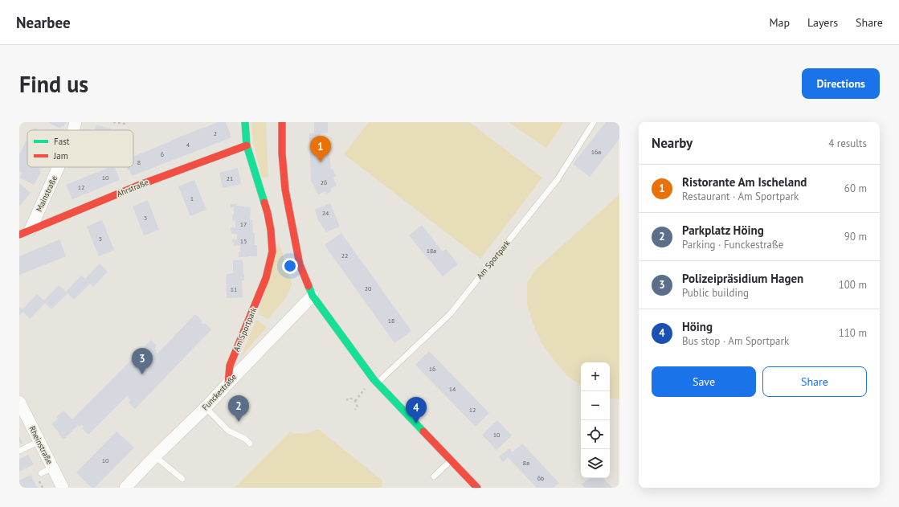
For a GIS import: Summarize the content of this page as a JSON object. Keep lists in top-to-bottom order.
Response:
{
  "streets": {
    "street": [
      "Ahrstraße",
      "Mainstraße",
      "Am Sportpark",
      "Funckestraße",
      "Rheinstraße"
    ]
  },
  "crossings": [
    ["Ahrstraße", "Mainstraße"],
    ["Ahrstraße", "Am Sportpark"],
    ["Am Sportpark", "Funckestraße"]
  ],
  "house_numbers": [
    "2",
    "4",
    "16a",
    "6",
    "8",
    "10",
    "21",
    "26",
    "12",
    "1",
    "24",
    "3",
    "17",
    "5",
    "15",
    "18a",
    "22",
    "20",
    "11",
    "18",
    "16",
    "14",
    "12",
    "10",
    "10",
    "8a",
    "6b"
  ],
  "legend": ["Fast", "Jam"],
  "page": {
    "header": "Nearbee",
    "nav": ["Map", "Layers", "Share"],
    "buttons": [
      "Directions",
      ["Save", "Share"]
    ],
    "title": "Find us",
    "heading": ["Nearby", "4 results"],
    "pins": [
      "1",
      "3",
      "2",
      "4"
    ],
    "list": [
      {
        "mark": "1",
        "name": "Ristorante Am Ischeland",
        "note": "Restaurant · Am Sportpark",
        "value": "60 m"
      },
      {
        "mark": "2",
        "name": "Parkplatz Höing",
        "note": "Parking · Funckestraße",
        "value": "90 m"
      },
      {
        "mark": "3",
        "name": "Polizeipräsidium Hagen",
        "note": "Public building",
        "value": "100 m"
      },
      {
        "mark": "4",
        "name": "Höing",
        "note": "Bus stop · Am Sportpark",
        "value": "110 m"
      }
    ],
    "map_buttons": ["+", "−"]
  }
}
